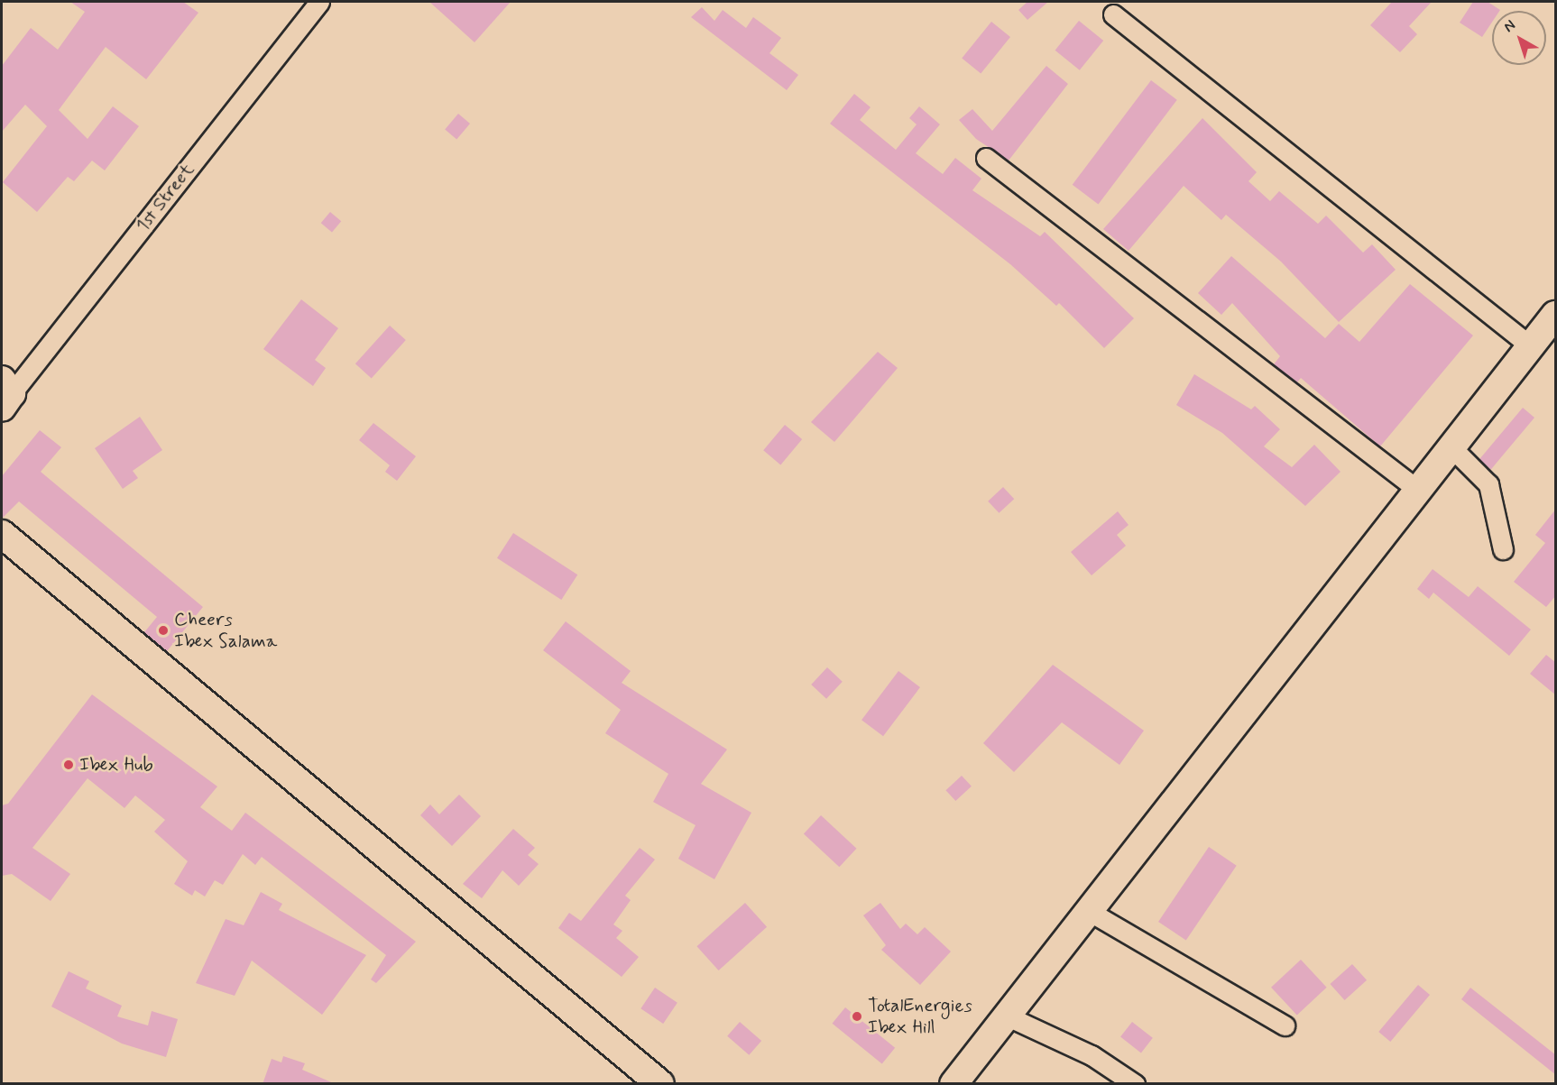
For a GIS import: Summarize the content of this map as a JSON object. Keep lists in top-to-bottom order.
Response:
{
  "streets": {
    "street": ["1st Street"]
  },
  "places": ["Cheers Ibex Salama", "Ibex Hub", "TotalEnergies Ibex Hill"],
  "north": "top left"
}
